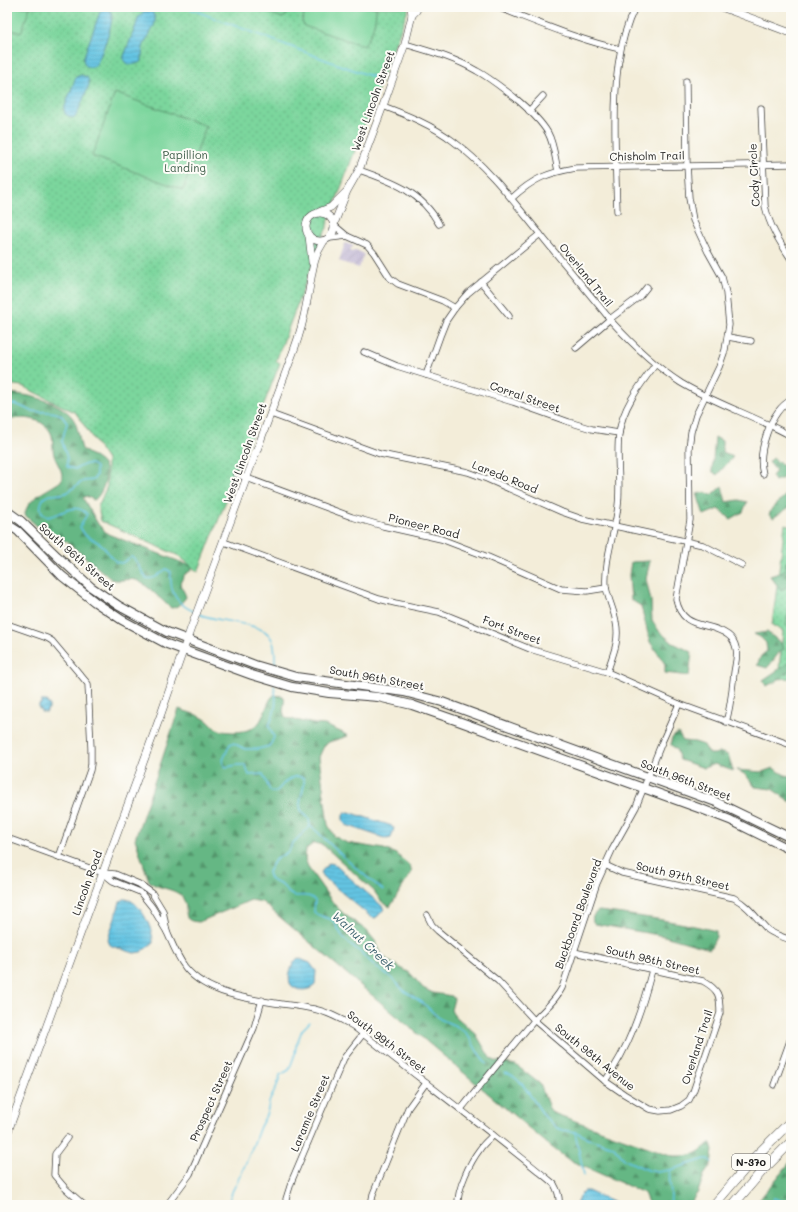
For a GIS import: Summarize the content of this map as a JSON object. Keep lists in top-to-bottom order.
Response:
{
  "streets": {
    "highway": ["N-370"],
    "main road": ["South 96th Street"],
    "street": [
      "West Lincoln Street",
      "Chisholm Trail",
      "Cody Circle",
      "Overland Trail",
      "Corral Street",
      "Laredo Road",
      "Pioneer Road",
      "Fort Street",
      "South 97th Street",
      "Lincoln Road",
      "Buckboard Boulevard",
      "South 98th Street",
      "South 99th Street",
      "South 98th Avenue",
      "Prospect Street",
      "Laramie Street"
    ]
  },
  "crossings": [
    ["West Lincoln Street", "Overland Trail"],
    ["West Lincoln Street", "Laredo Road"],
    ["West Lincoln Street", "Pioneer Road"],
    ["West Lincoln Street", "South 96th Street"],
    ["West Lincoln Street", "Fort Street"],
    ["West Lincoln Street", "Lincoln Road"],
    ["Chisholm Trail", "Cody Circle"],
    ["Chisholm Trail", "Overland Trail"],
    ["Overland Trail", "South 98th Street"],
    ["Overland Trail", "South 98th Avenue"],
    ["South 96th Street", "Lincoln Road"],
    ["South 96th Street", "Buckboard Boulevard"],
    ["Fort Street", "Buckboard Boulevard"],
    ["South 97th Street", "Buckboard Boulevard"],
    ["Lincoln Road", "South 99th Street"],
    ["Buckboard Boulevard", "South 98th Street"],
    ["Buckboard Boulevard", "South 99th Street"],
    ["Buckboard Boulevard", "South 98th Avenue"],
    ["South 99th Street", "Prospect Street"],
    ["South 99th Street", "Laramie Street"]
  ],
  "water": ["Walnut Creek"],
  "parks": ["Papillion Landing"]
}
